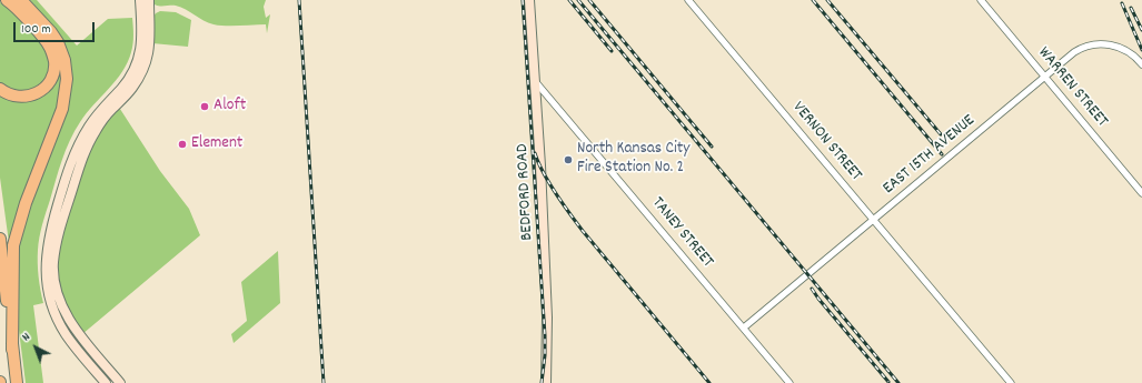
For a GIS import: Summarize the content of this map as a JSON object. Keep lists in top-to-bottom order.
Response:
{
  "streets": {
    "street": [
      "WARREN STREET",
      "VERNON STREET",
      "EAST 15TH AVENUE",
      "BEDFORD ROAD",
      "TANEY STREET"
    ]
  },
  "crossings": [
    ["WARREN STREET", "EAST 15TH AVENUE"],
    ["VERNON STREET", "EAST 15TH AVENUE"],
    ["EAST 15TH AVENUE", "TANEY STREET"],
    ["BEDFORD ROAD", "TANEY STREET"]
  ],
  "places": ["Aloft", "Element", "North Kansas City Fire Station No. 2"],
  "scale_bar": "100 m",
  "north": "top left"
}
